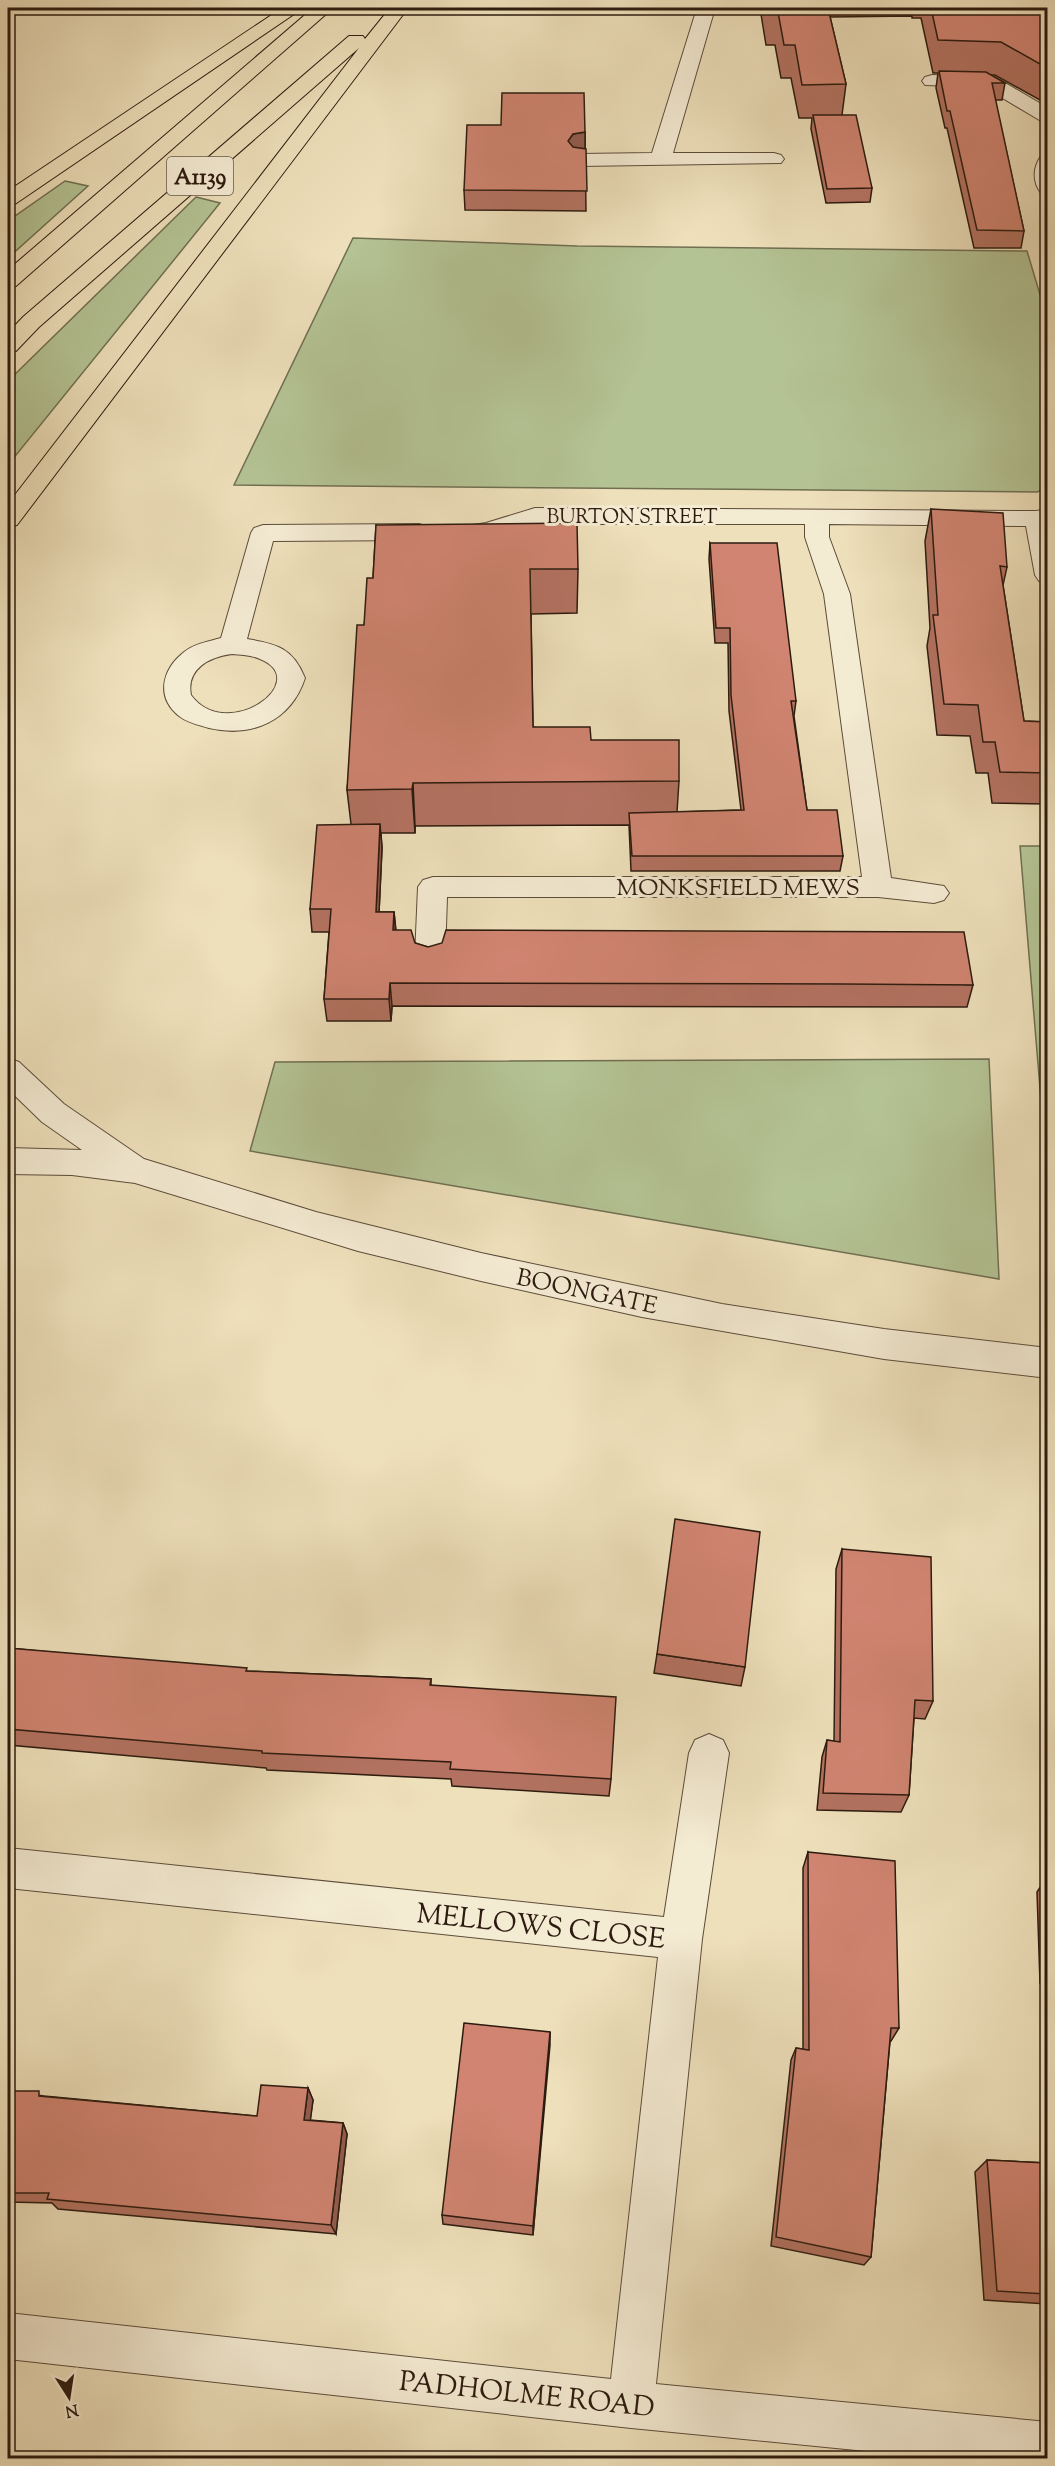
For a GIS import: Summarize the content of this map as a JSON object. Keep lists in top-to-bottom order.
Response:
{
  "streets": {
    "highway": ["A1139"],
    "street": [
      "BURTON STREET",
      "MONKSFIELD MEWS",
      "BOONGATE",
      "MELLOWS CLOSE",
      "PADHOLME ROAD"
    ]
  },
  "crossings": [
    ["BURTON STREET", "MONKSFIELD MEWS"],
    ["MELLOWS CLOSE", "PADHOLME ROAD"]
  ],
  "north": "bottom"
}
